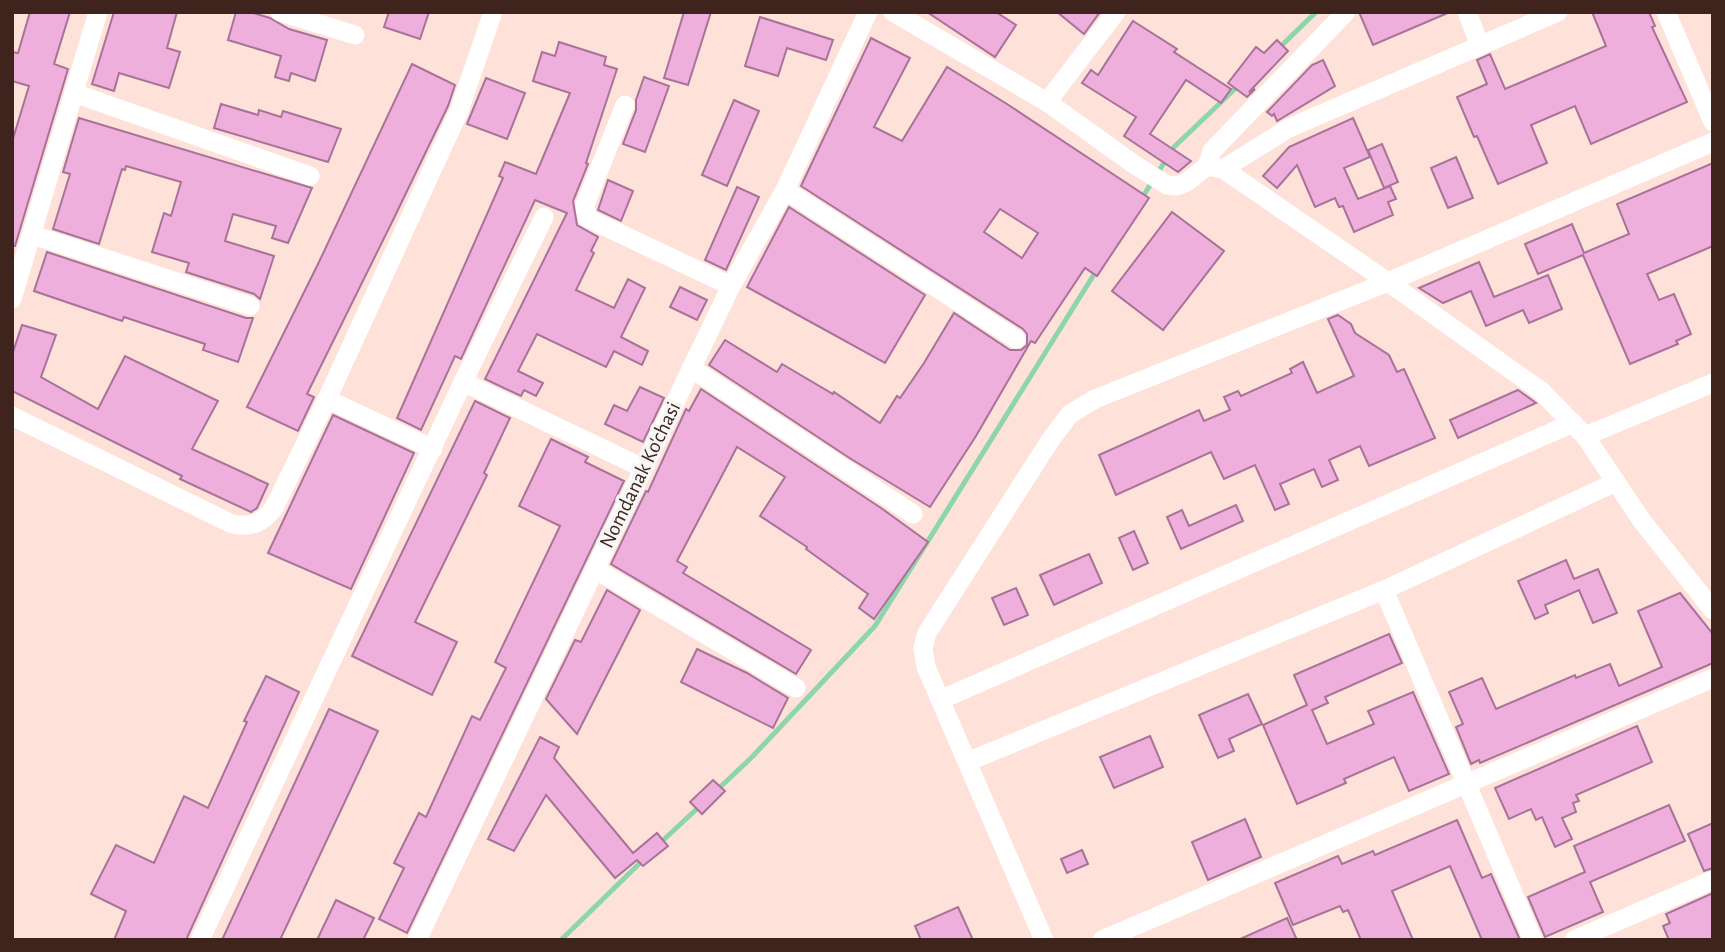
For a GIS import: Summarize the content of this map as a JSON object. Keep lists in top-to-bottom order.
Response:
{
  "streets": {
    "street": ["Nomdanak Ko'chasi"]
  }
}
